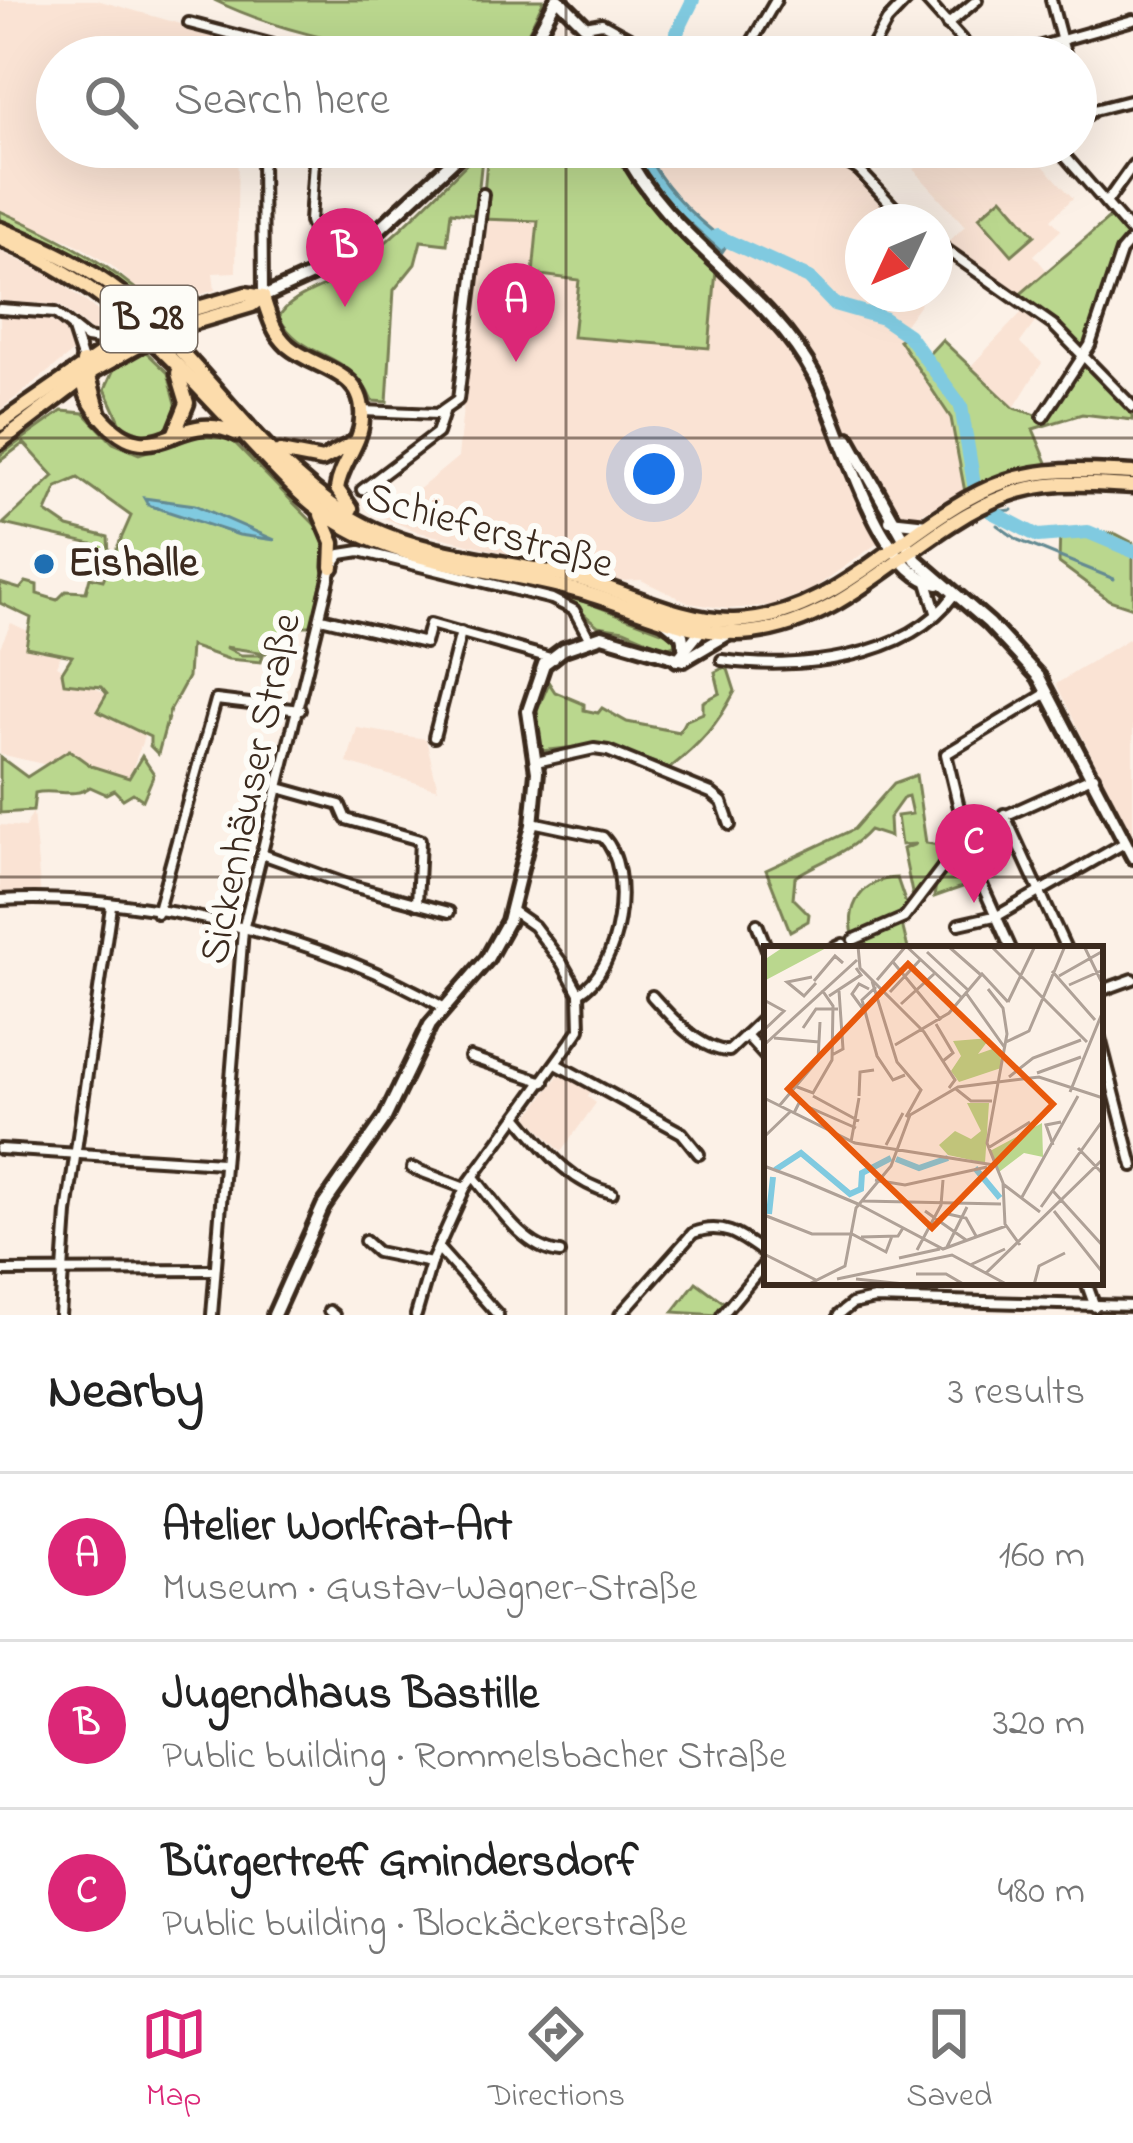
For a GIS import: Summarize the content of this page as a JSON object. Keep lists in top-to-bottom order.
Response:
{
  "streets": {
    "main road": ["B 28", "Schieferstraße"],
    "street": ["Sickenhäuser Straße"]
  },
  "crossings": [
    ["B 28", "Schieferstraße"]
  ],
  "places": ["Eishalle"],
  "north": "bottom left",
  "page": {
    "search": "Search here",
    "pins": ["B", "A", "C"],
    "heading": ["Nearby", "3 results"],
    "list": [
      {
        "mark": "A",
        "name": "Atelier Worlfrat-Art",
        "note": "Museum · Gustav-Wagner-Straße",
        "value": "160 m"
      },
      {
        "mark": "B",
        "name": "Jugendhaus Bastille",
        "note": "Public building · Rommelsbacher Straße",
        "value": "320 m"
      },
      {
        "mark": "C",
        "name": "Bürgertreff Gmindersdorf",
        "note": "Public building · Blockäckerstraße",
        "value": "480 m"
      }
    ],
    "nav": ["Map", "Directions", "Saved"]
  }
}
